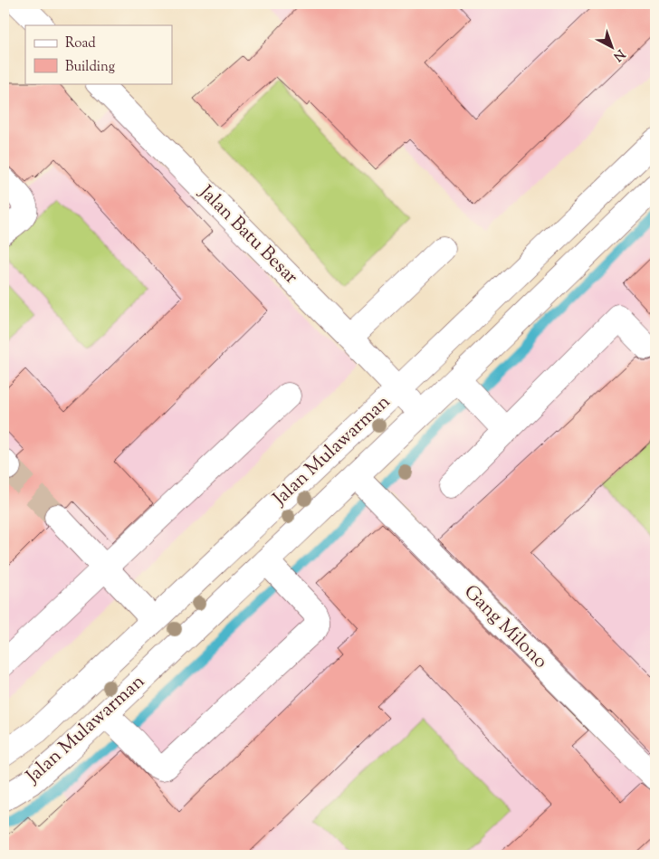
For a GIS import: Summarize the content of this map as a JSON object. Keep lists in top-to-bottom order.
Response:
{
  "streets": {
    "street": ["Jalan Batu Besar", "Jalan Mulawarman", "Gang Milono"]
  },
  "crossings": [
    ["Jalan Batu Besar", "Jalan Mulawarman"],
    ["Jalan Mulawarman", "Gang Milono"]
  ],
  "legend": ["Road", "Building"],
  "north": "bottom right"
}
